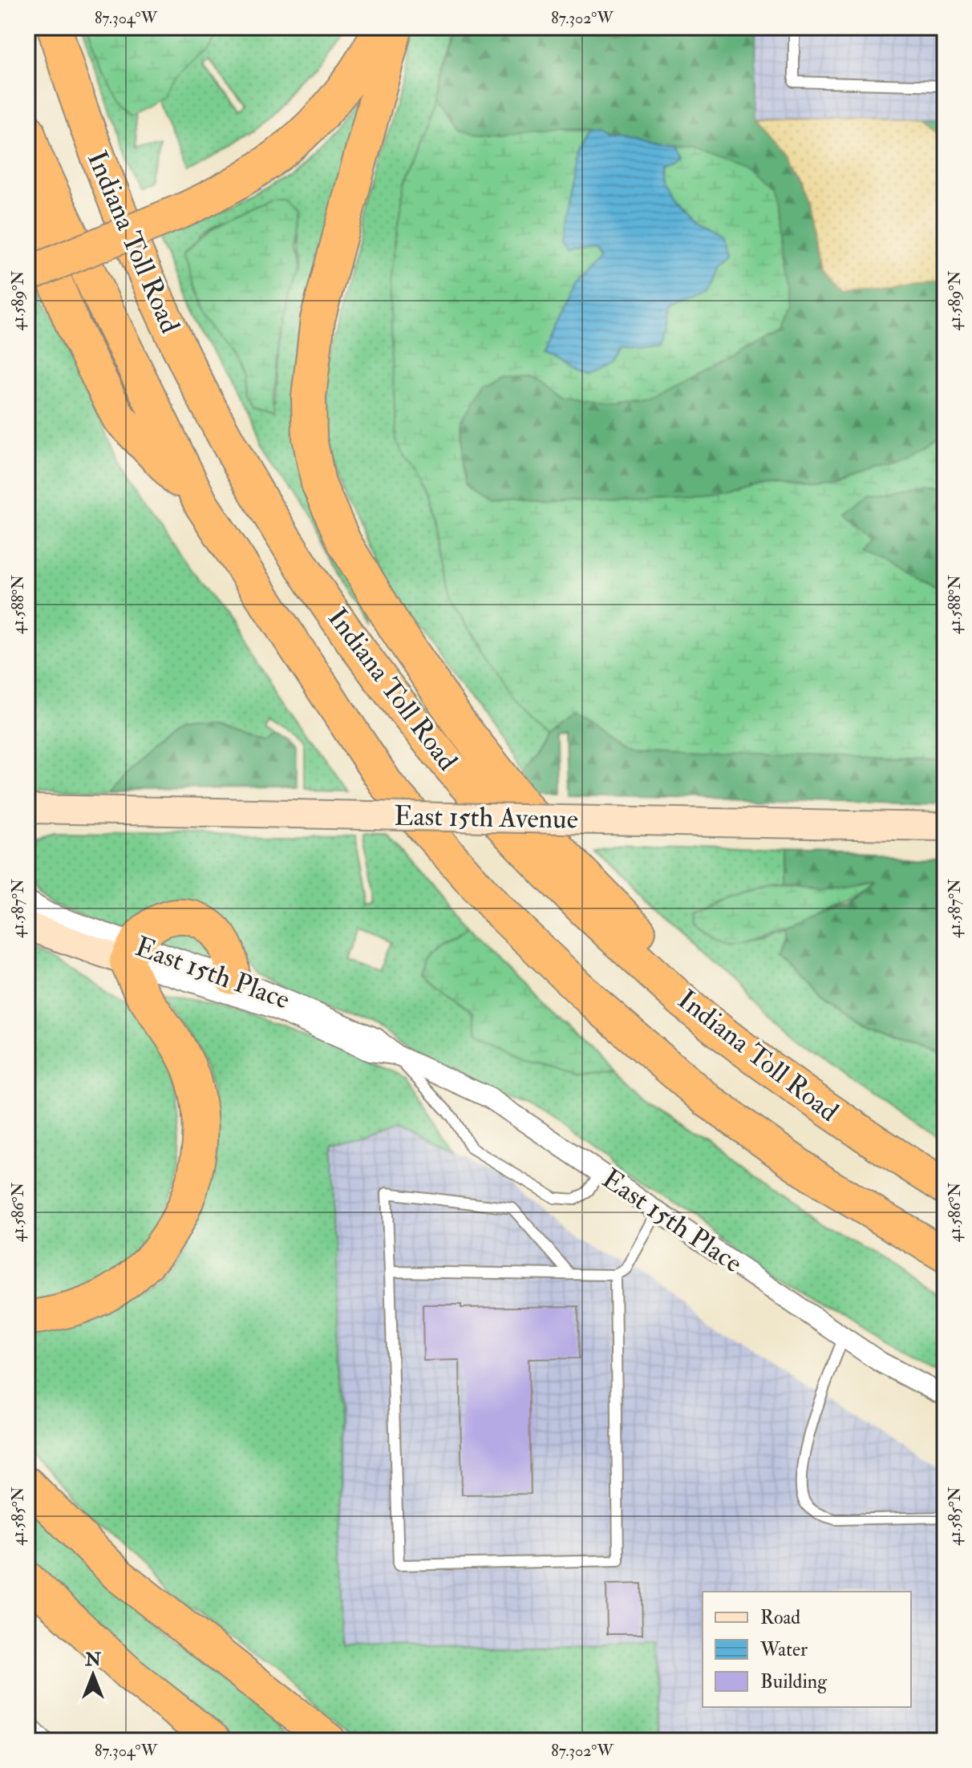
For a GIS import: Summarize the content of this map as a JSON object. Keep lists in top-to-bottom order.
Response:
{
  "streets": {
    "highway": ["Indiana Toll Road"],
    "street": ["East 15th Avenue", "East 15th Place"]
  },
  "legend": ["Road", "Water", "Building"],
  "north": "top",
  "coordinates": [
    "87.304°W",
    "87.302°W",
    "41.589°N",
    "41.588°N",
    "41.587°N",
    "41.586°N",
    "41.585°N"
  ]
}
